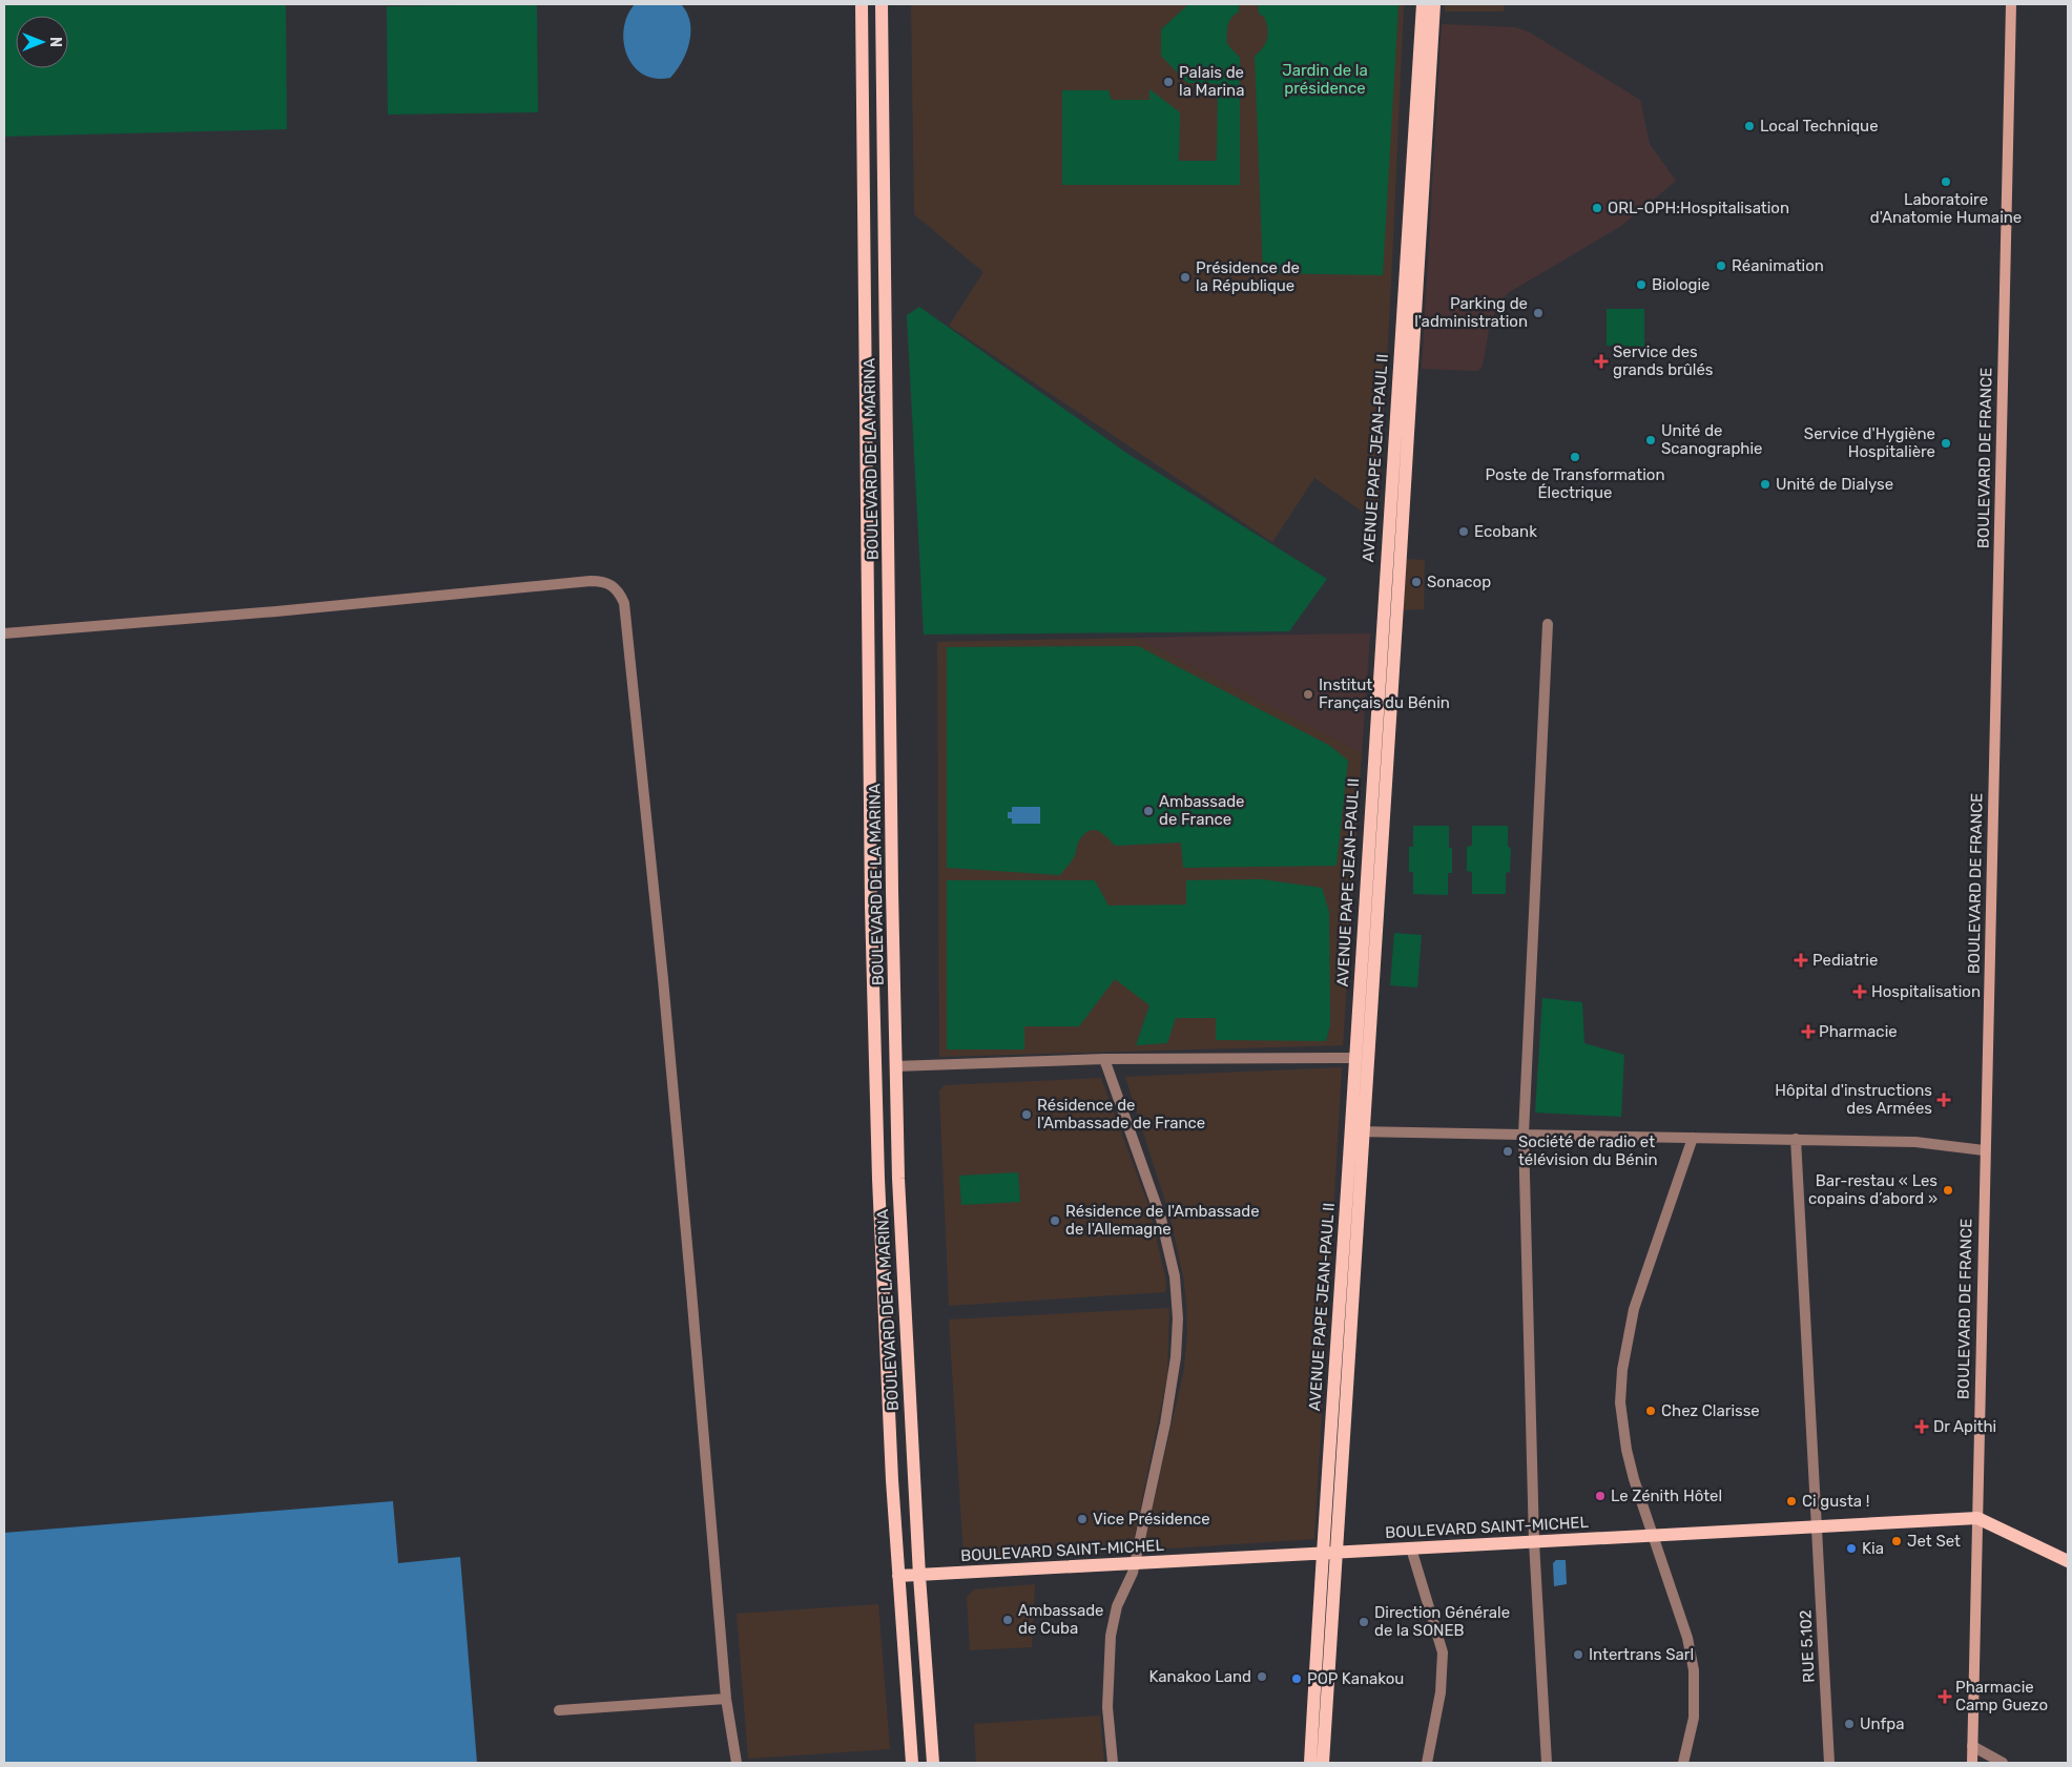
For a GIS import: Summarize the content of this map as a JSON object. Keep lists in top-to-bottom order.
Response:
{
  "streets": {
    "main road": ["AVENUE PAPE JEAN-PAUL II", "BOULEVARD DE LA MARINA", "BOULEVARD SAINT-MICHEL"],
    "street": ["BOULEVARD DE FRANCE", "RUE 5.102"]
  },
  "crossings": [
    ["AVENUE PAPE JEAN-PAUL II", "BOULEVARD SAINT-MICHEL"],
    ["BOULEVARD DE FRANCE", "BOULEVARD SAINT-MICHEL"],
    ["BOULEVARD DE LA MARINA", "BOULEVARD SAINT-MICHEL"],
    ["BOULEVARD SAINT-MICHEL", "RUE 5.102"]
  ],
  "parks": ["Jardin de la présidence"],
  "places": {
    "other": [
      "Palais de la Marina",
      "Local Technique",
      "Laboratoire d'Anatomie Humaine",
      "ORL-OPH:Hospitalisation",
      "Réanimation",
      "Présidence de la République",
      "Biologie",
      "Parking de l'administration",
      "Unité de Scanographie",
      "Service d'Hygiène Hospitalière",
      "Poste de Transformation Électrique",
      "Unité de Dialyse",
      "Ecobank",
      "Sonacop",
      "Institut Français du Bénin",
      "Ambassade de France",
      "Résidence de l'Ambassade de France",
      "Société de radio et télévision du Bénin",
      "Bar-restau « Les copains d’abord »",
      "Résidence de l'Ambassade de l'Allemagne",
      "Chez Clarisse",
      "Le Zénith Hôtel",
      "Ci gusta !",
      "Vice Présidence",
      "Jet Set",
      "Kia",
      "Ambassade de Cuba",
      "Direction Générale de la SONEB",
      "Intertrans Sarl",
      "Kanakoo Land",
      "POP Kanakou",
      "Unfpa"
    ],
    "health": [
      "Service des grands brûlés",
      "Pediatrie",
      "Hospitalisation",
      "Pharmacie",
      "Hôpital d'instructions des Armées",
      "Dr Apithi",
      "Pharmacie Camp Guezo"
    ]
  },
  "north": "right"
}
